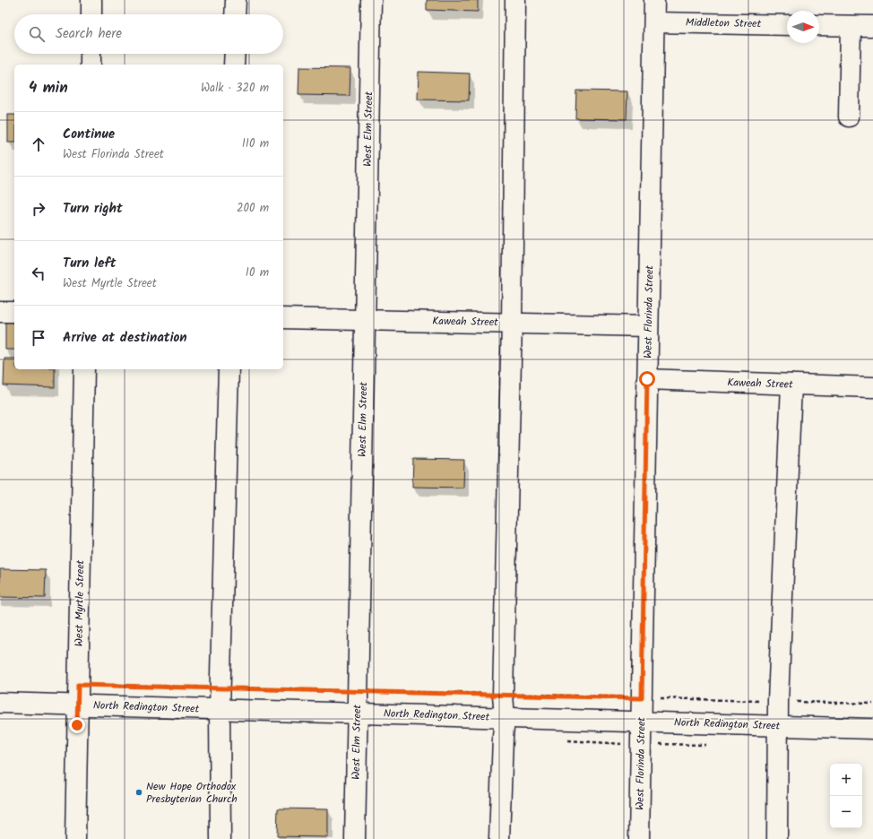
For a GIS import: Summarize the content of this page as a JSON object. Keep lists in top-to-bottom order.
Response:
{
  "streets": {
    "street": [
      "Middleton Street",
      "West Elm Street",
      "West Florinda Street",
      "Kaweah Street",
      "West Myrtle Street",
      "North Redington Street"
    ]
  },
  "crossings": [
    ["Middleton Street", "West Florinda Street"],
    ["West Elm Street", "Kaweah Street"],
    ["West Elm Street", "North Redington Street"],
    ["West Florinda Street", "Kaweah Street"],
    ["West Florinda Street", "North Redington Street"],
    ["West Myrtle Street", "North Redington Street"]
  ],
  "places": ["New Hope Orthodox Presbyterian Church"],
  "north": "right",
  "page": {
    "search": "Search here",
    "heading": ["4 min", "Walk · 320 m"],
    "list": [
      ["Continue", "West Florinda Street", "110 m"],
      ["Turn right", "200 m"],
      ["Turn left", "West Myrtle Street", "10 m"],
      "Arrive at destination"
    ],
    "map_buttons": ["+", "−"]
  }
}
